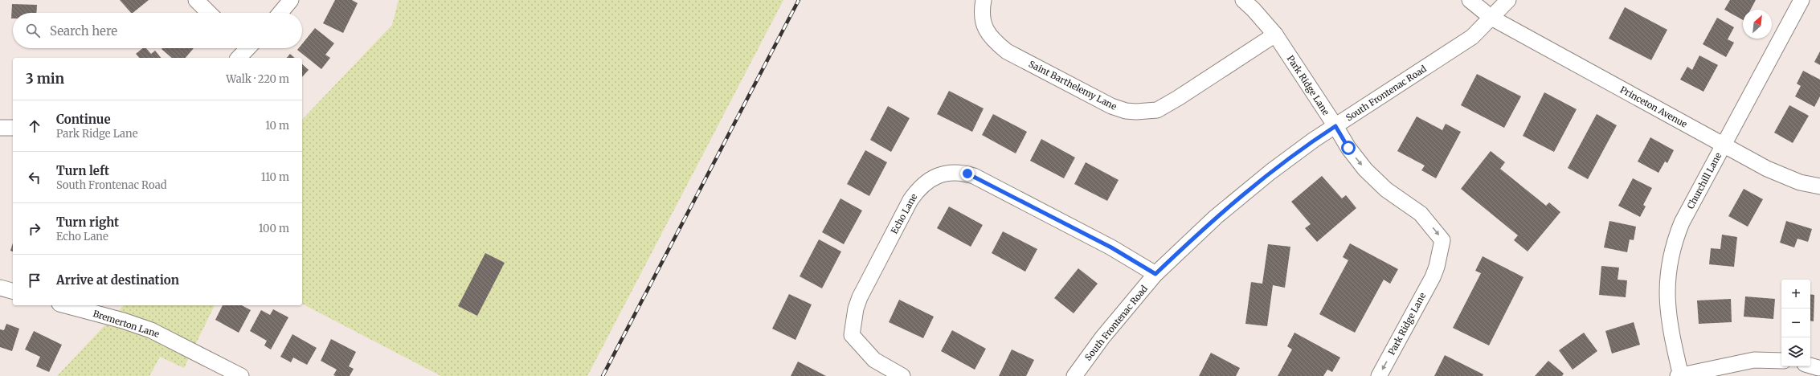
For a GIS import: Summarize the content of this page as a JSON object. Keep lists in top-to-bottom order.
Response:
{
  "streets": {
    "street": [
      "Saint Barthelemy Lane",
      "Park Ridge Lane",
      "South Frontenac Road",
      "Princeton Avenue",
      "Churchill Lane",
      "Echo Lane",
      "Bremerton Lane"
    ]
  },
  "crossings": [
    ["Saint Barthelemy Lane", "Park Ridge Lane"],
    ["Park Ridge Lane", "South Frontenac Road"],
    ["South Frontenac Road", "Princeton Avenue"],
    ["South Frontenac Road", "Echo Lane"],
    ["Princeton Avenue", "Churchill Lane"]
  ],
  "one_way": ["Park Ridge Lane"],
  "north": "top right",
  "page": {
    "search": "Search here",
    "heading": ["3 min", "Walk · 220 m"],
    "list": [
      ["Continue", "Park Ridge Lane", "10 m"],
      ["Turn left", "South Frontenac Road", "110 m"],
      ["Turn right", "Echo Lane", "100 m"],
      "Arrive at destination"
    ],
    "map_buttons": ["+", "−"]
  }
}
